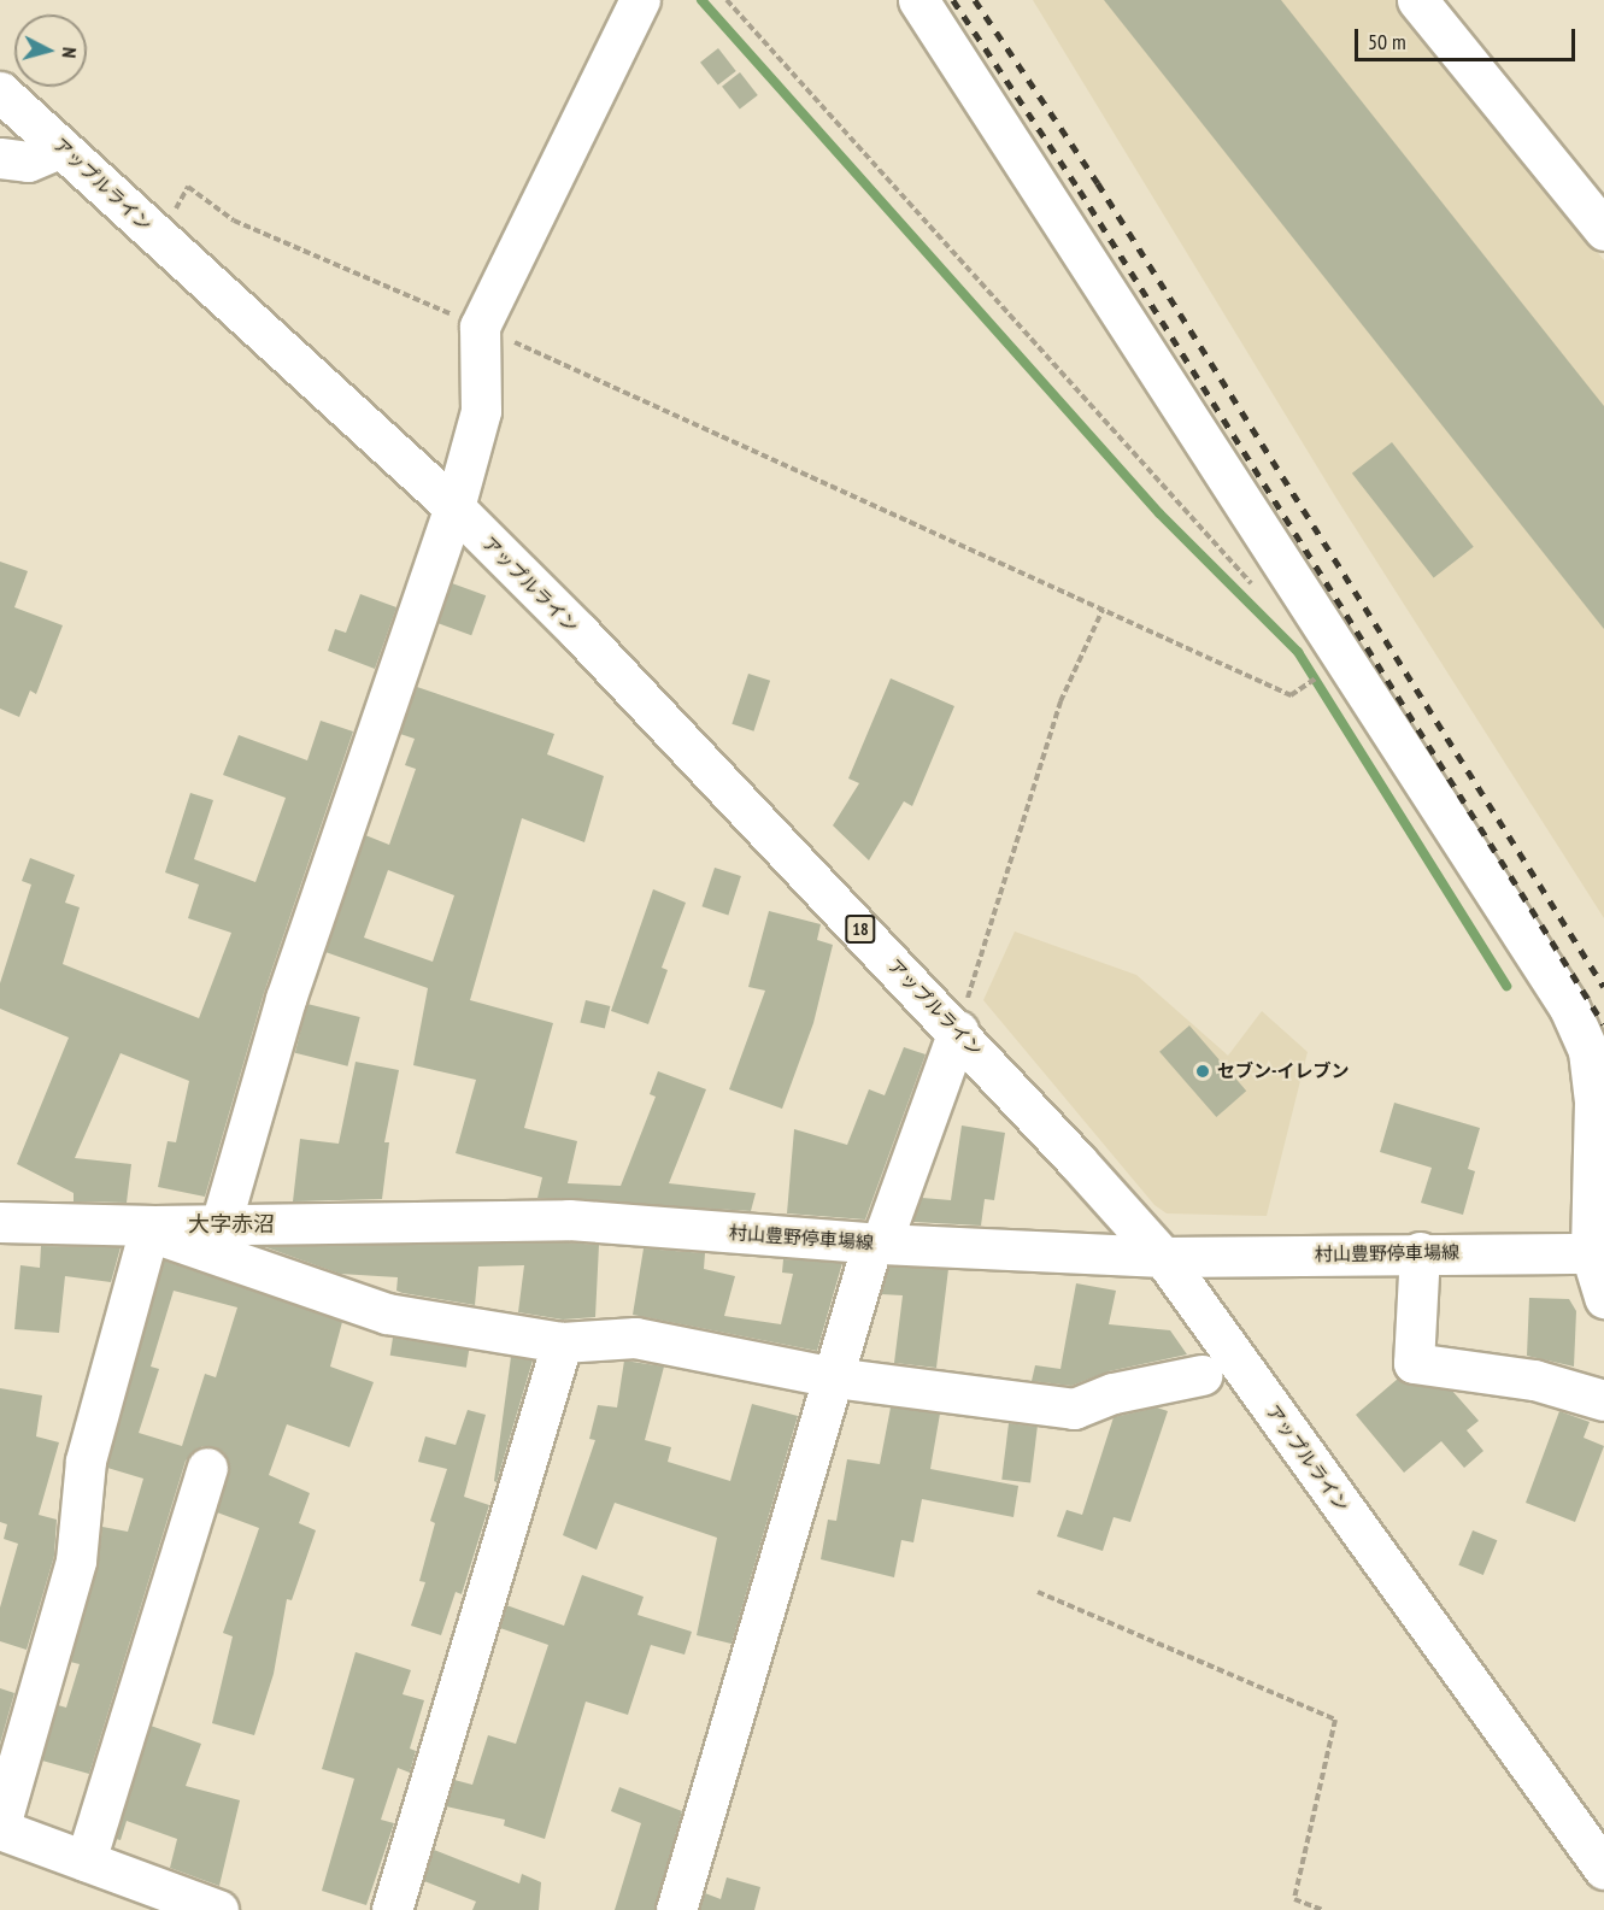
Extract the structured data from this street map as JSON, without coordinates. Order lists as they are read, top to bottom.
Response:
{
  "streets": {
    "main road": ["アップルライン", "18", "村山豊野停車場線"]
  },
  "crossings": [
    ["アップルライン", "村山豊野停車場線"]
  ],
  "districts": ["大字赤沼"],
  "places": ["セブン-イレブン"],
  "scale_bar": "50 m",
  "north": "right"
}
